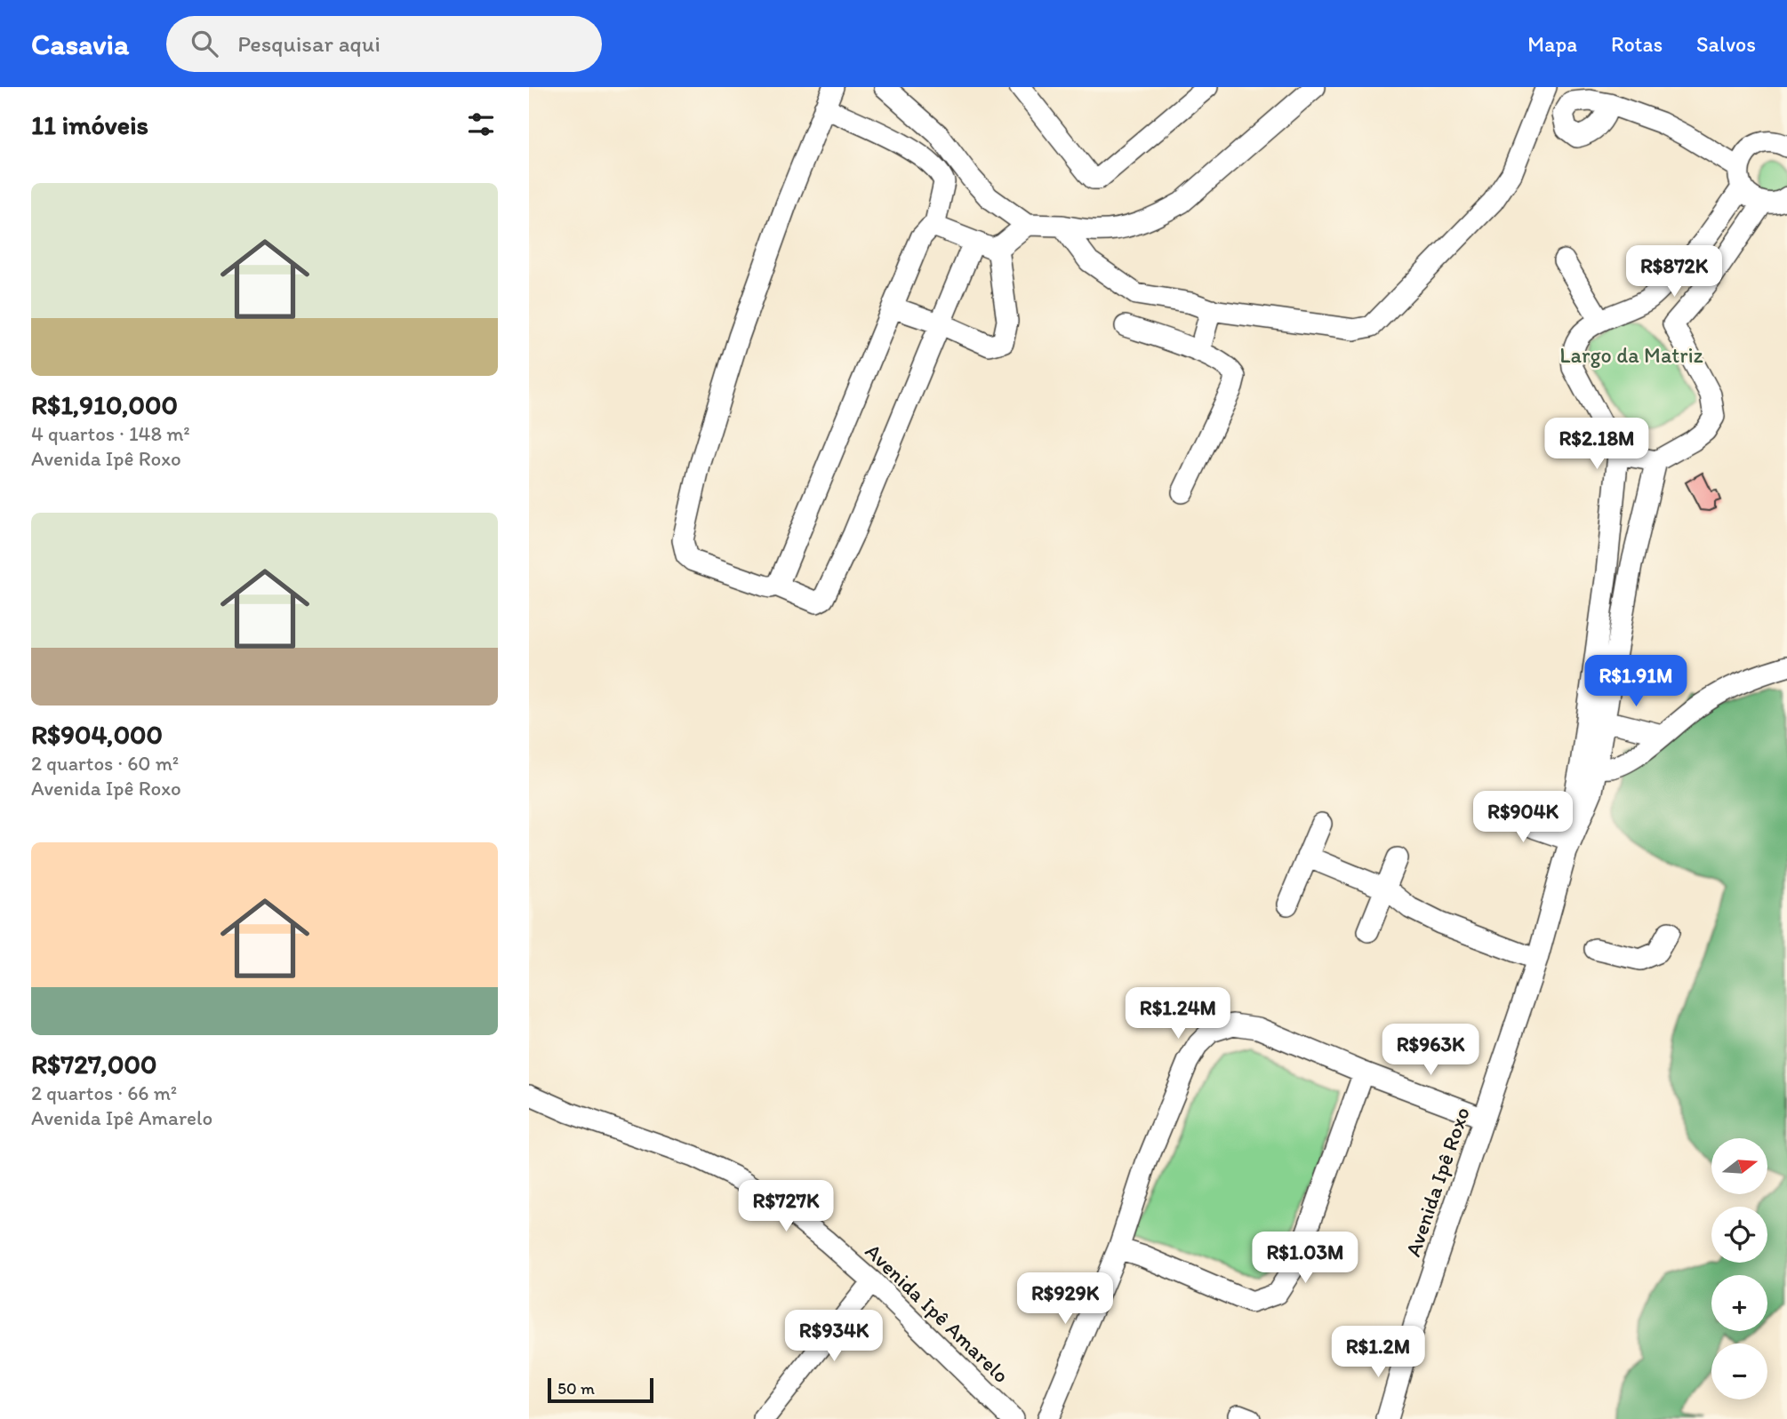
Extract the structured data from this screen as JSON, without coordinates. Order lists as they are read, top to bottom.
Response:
{
  "streets": {
    "street": ["Avenida Ipê Roxo", "Avenida Ipê Amarelo"]
  },
  "parks": ["Largo da Matriz"],
  "scale_bar": "50 m",
  "north": "right",
  "page": {
    "header": "Casavia",
    "search": "Pesquisar aqui",
    "nav": ["Mapa", "Rotas", "Salvos"],
    "heading": "11 imóveis",
    "list": [
      {
        "name": "R$1,910,000",
        "note": "4 quartos · 148 m² · Avenida Ipê Roxo"
      },
      {
        "name": "R$904,000",
        "note": "2 quartos · 60 m² · Avenida Ipê Roxo"
      },
      {
        "name": "R$727,000",
        "note": "2 quartos · 66 m² · Avenida Ipê Amarelo"
      }
    ],
    "price": [
      "R$872K",
      "R$2.18M",
      "R$1.91M",
      "R$904K",
      "R$1.24M",
      "R$963K",
      "R$727K",
      "R$1.03M",
      "R$929K",
      "R$934K",
      "R$1.2M"
    ],
    "map_buttons": ["+", "−"],
    "scale": "50 m"
  }
}
